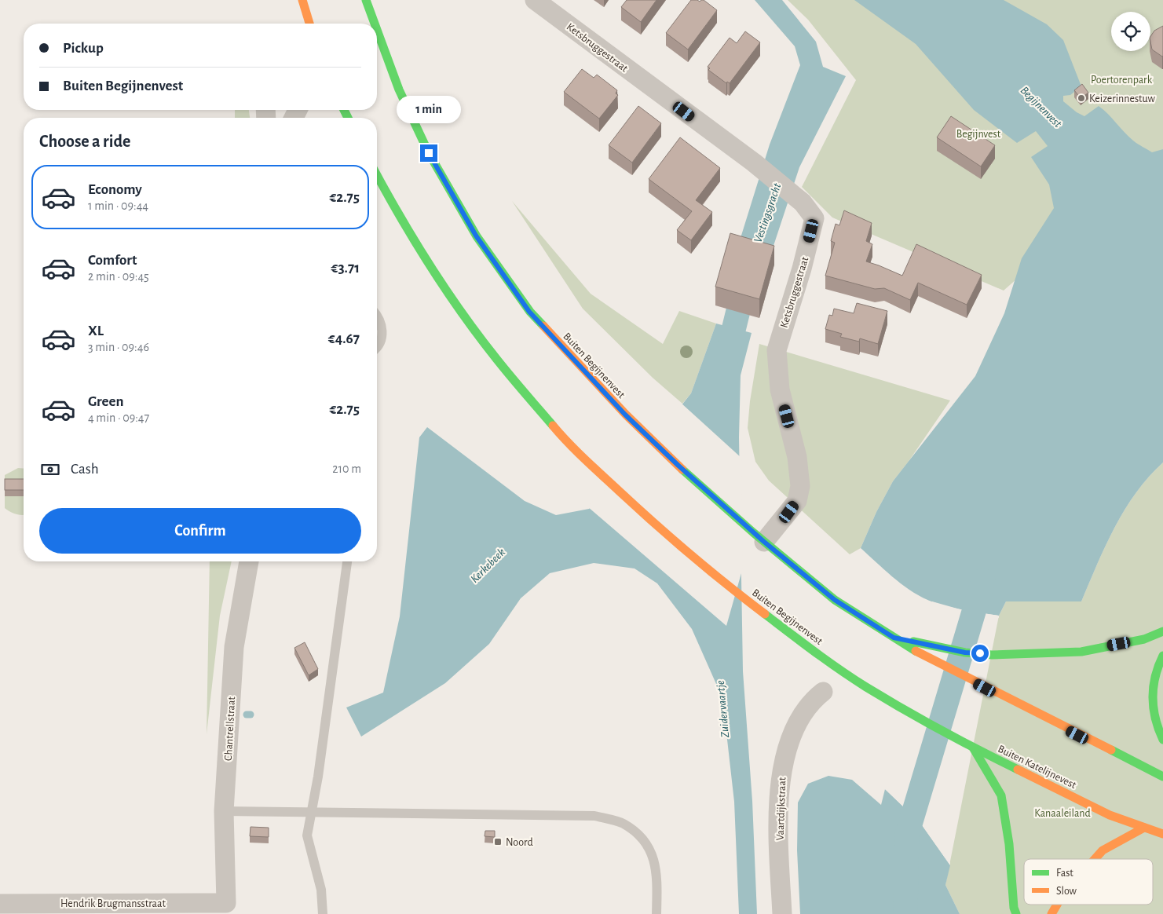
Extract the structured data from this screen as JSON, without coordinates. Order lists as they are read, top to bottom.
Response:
{
  "streets": {
    "main road": ["Buiten Begijnenvest", "Buiten Katelijnevest"],
    "street": [
      "Ketsbruggestraat",
      "Chantrellstraat",
      "Vaartdijkstraat",
      "Hendrik Brugmansstraat"
    ]
  },
  "crossings": [
    ["Ketsbruggestraat", "Buiten Begijnenvest"],
    ["Buiten Begijnenvest", "Buiten Katelijnevest"],
    ["Chantrellstraat", "Hendrik Brugmansstraat"]
  ],
  "water": [
    "Begijnenvest",
    "Vestingsgracht",
    "Kerkebeek",
    "Zuidervaartje"
  ],
  "parks": ["Poertorenpark", "Begijnvest", "Kanaaleiland"],
  "places": {
    "other": ["Keizerinnestuw"],
    "transit": ["Noord"]
  },
  "legend": ["Fast", "Slow"],
  "page": {
    "banner": ["Pickup", "Buiten Begijnenvest"],
    "bubble": "1 min",
    "heading": "Choose a ride",
    "list": [
      {
        "name": "Economy",
        "note": "1 min · 09:44",
        "value": "€2.75"
      },
      {
        "name": "Comfort",
        "note": "2 min · 09:45",
        "value": "€3.71"
      },
      {
        "name": "XL",
        "note": "3 min · 09:46",
        "value": "€4.67"
      },
      {
        "name": "Green",
        "note": "4 min · 09:47",
        "value": "€2.75"
      }
    ],
    "pay": ["Cash", "210 m"],
    "buttons": "Confirm"
  }
}
